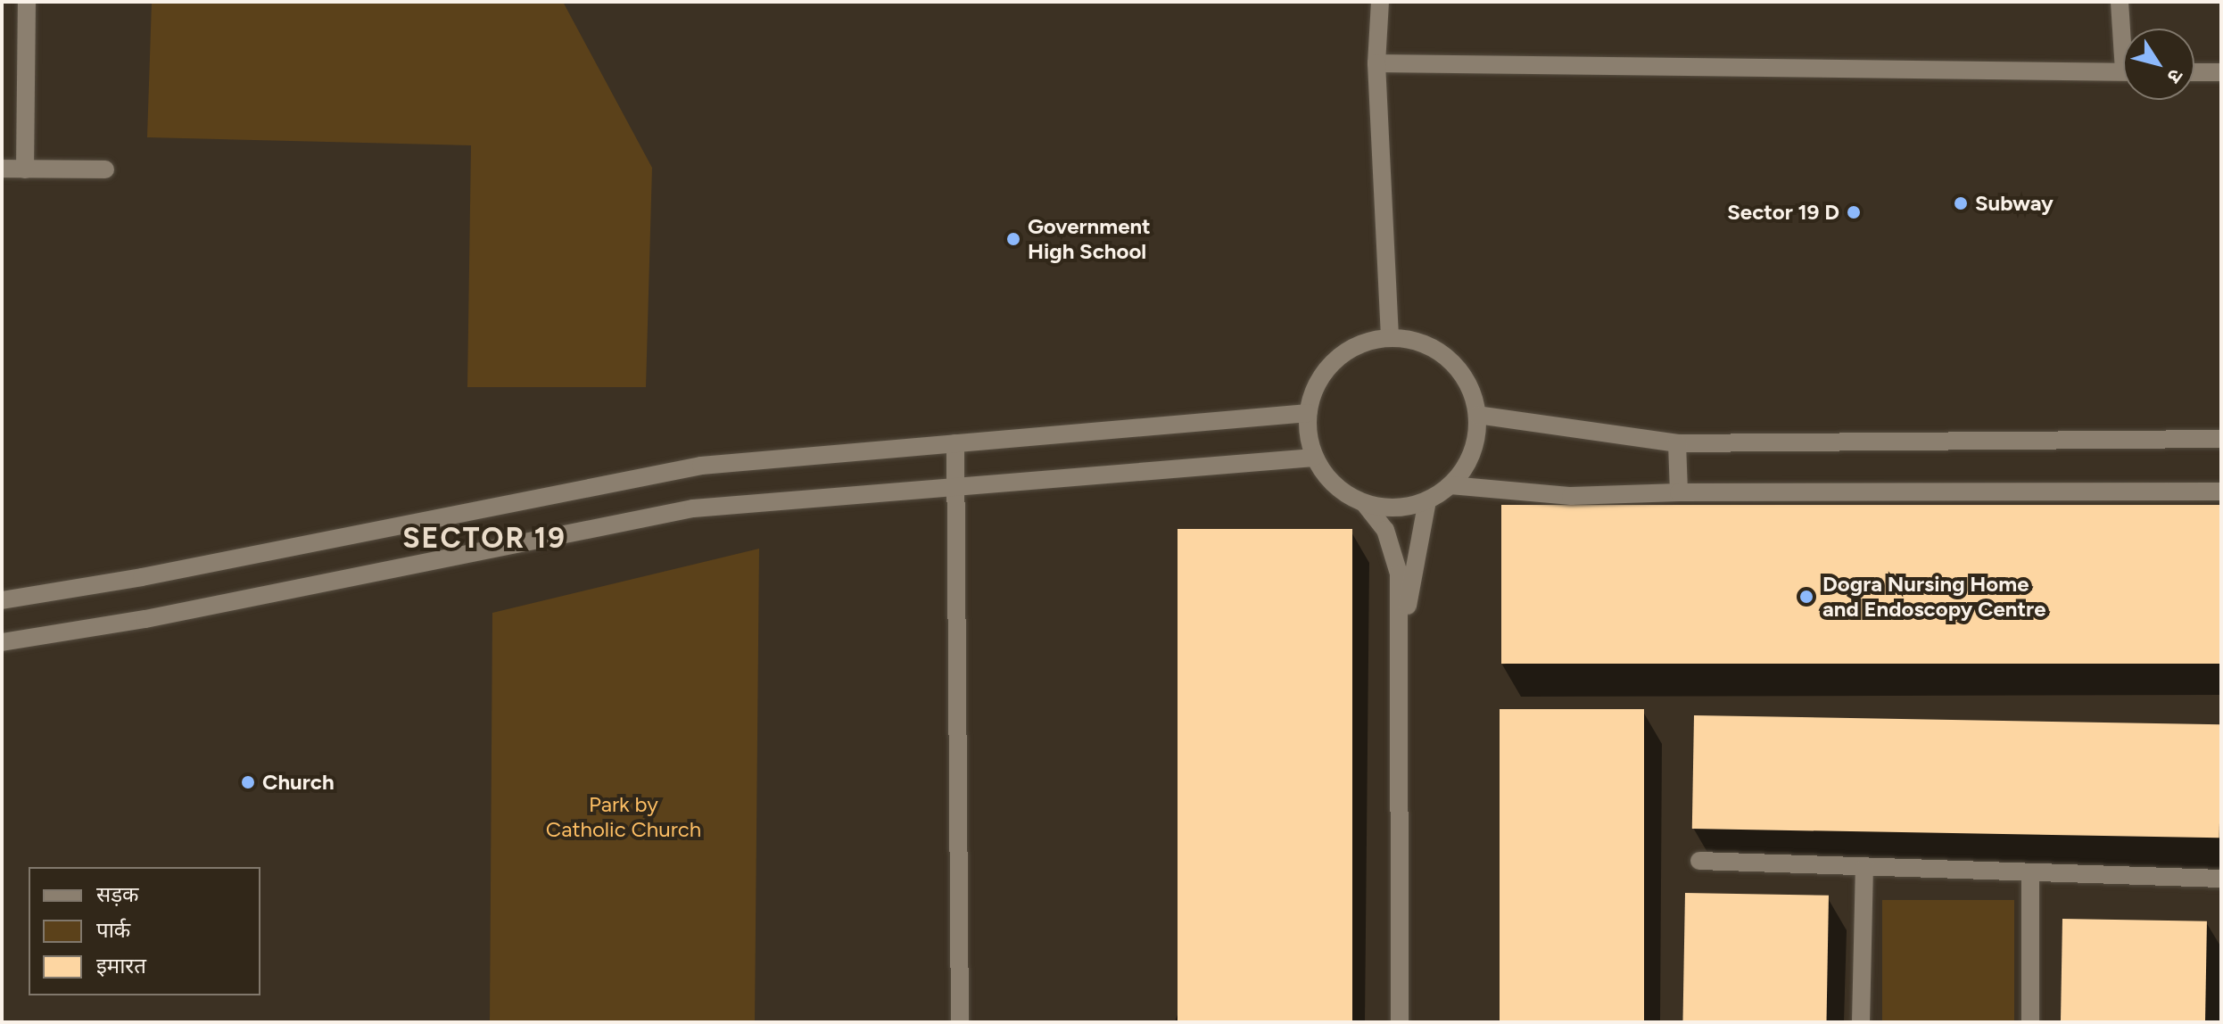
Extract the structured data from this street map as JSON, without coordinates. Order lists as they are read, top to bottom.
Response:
{
  "districts": ["SECTOR 19"],
  "parks": ["Park by Catholic Church"],
  "places": [
    "Subway",
    "Sector 19 D",
    "Government High School",
    "Dogra Nursing Home and Endoscopy Centre",
    "Church"
  ],
  "legend": ["सड़क", "पार्क", "इमारत"],
  "north": "bottom right"
}
